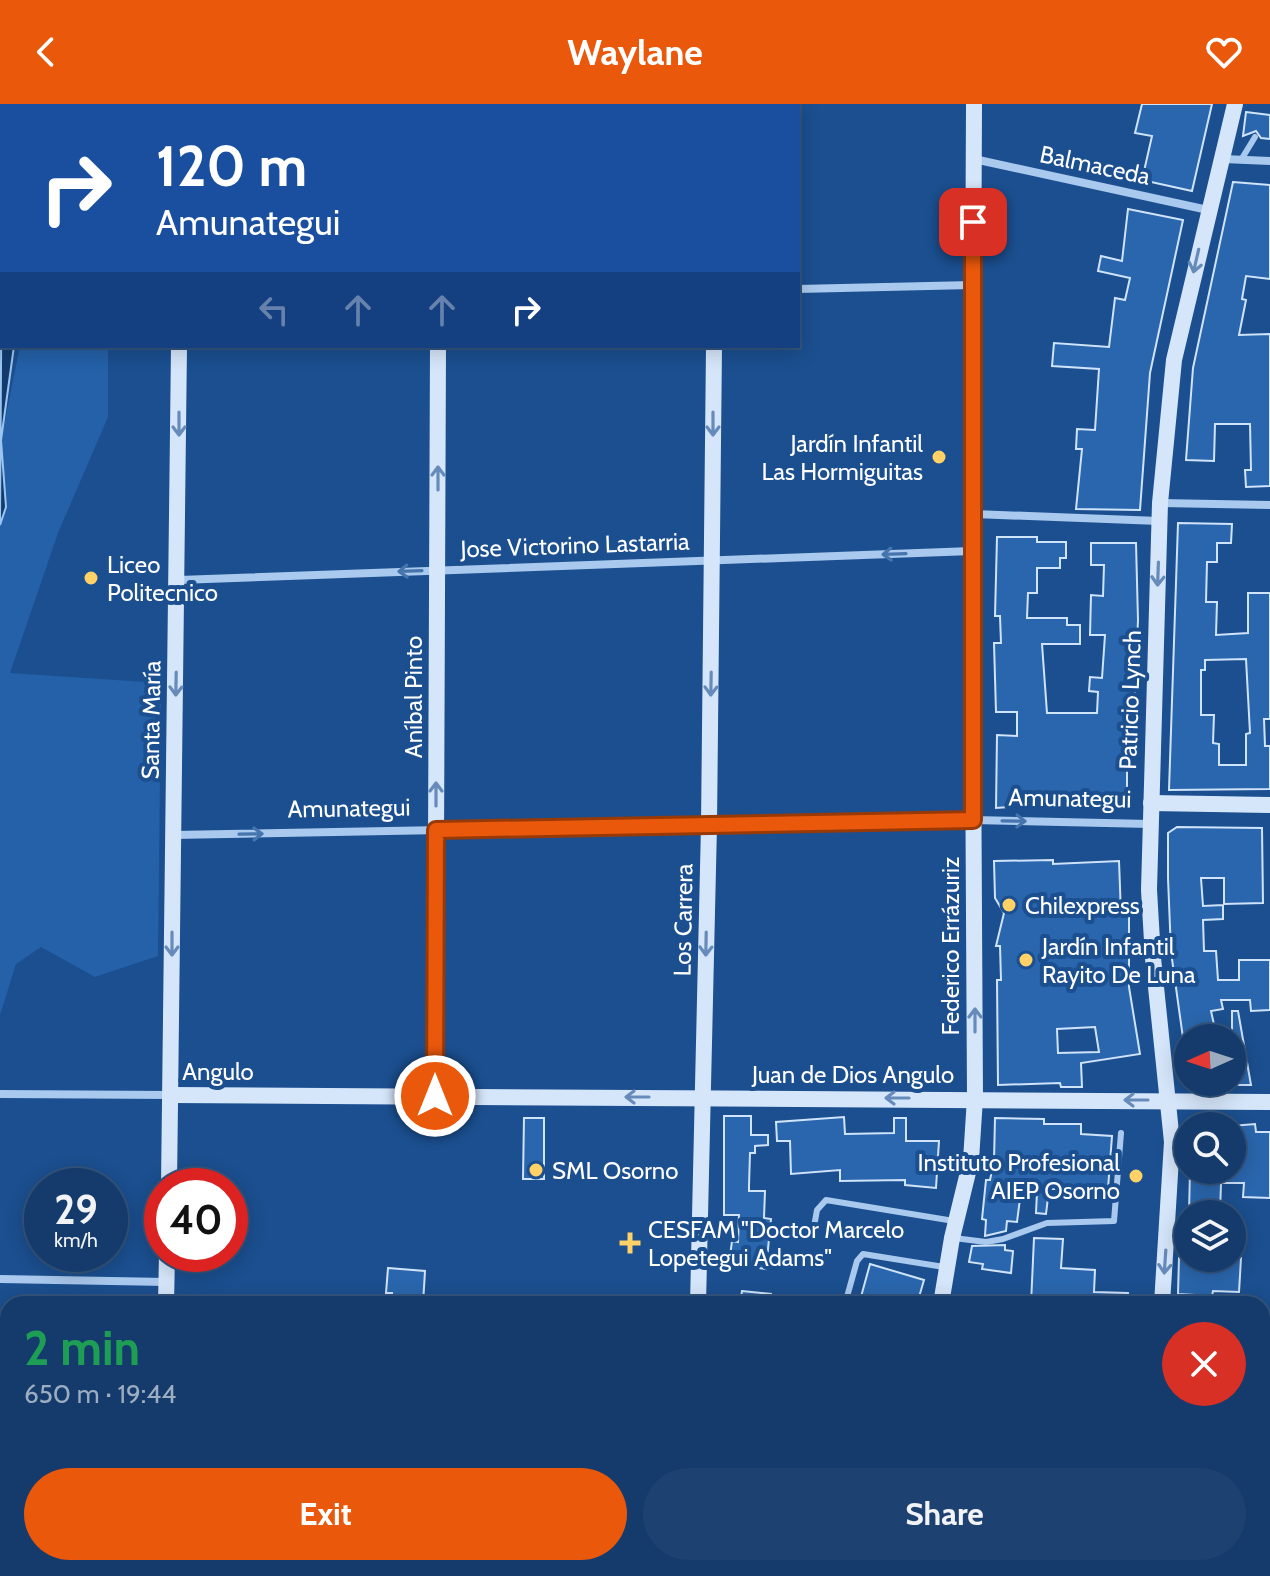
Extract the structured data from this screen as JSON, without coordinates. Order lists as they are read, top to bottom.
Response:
{
  "streets": {
    "street": [
      "Balmaceda",
      "Jose Victorino Lastarria",
      "Aníbal Pinto",
      "Patricio Lynch",
      "Santa María",
      "Amunategui",
      "Los Carrera",
      "Federico Errázuriz",
      "Angulo",
      "Juan de Dios Angulo"
    ]
  },
  "crossings": [
    ["Balmaceda", "Patricio Lynch"],
    ["Balmaceda", "Federico Errázuriz"],
    ["Jose Victorino Lastarria", "Aníbal Pinto"],
    ["Jose Victorino Lastarria", "Santa María"],
    ["Jose Victorino Lastarria", "Los Carrera"],
    ["Jose Victorino Lastarria", "Federico Errázuriz"],
    ["Aníbal Pinto", "Amunategui"],
    ["Aníbal Pinto", "Angulo"],
    ["Aníbal Pinto", "Juan de Dios Angulo"],
    ["Patricio Lynch", "Amunategui"],
    ["Patricio Lynch", "Juan de Dios Angulo"],
    ["Santa María", "Amunategui"],
    ["Santa María", "Angulo"],
    ["Amunategui", "Los Carrera"],
    ["Amunategui", "Federico Errázuriz"],
    ["Los Carrera", "Juan de Dios Angulo"],
    ["Federico Errázuriz", "Juan de Dios Angulo"],
    ["Angulo", "Juan de Dios Angulo"]
  ],
  "one_way": [
    "Jose Victorino Lastarria",
    "Aníbal Pinto",
    "Patricio Lynch",
    "Santa María",
    "Amunategui",
    "Los Carrera",
    "Juan de Dios Angulo"
  ],
  "places": {
    "other": [
      "Jardín Infantil Las Hormiguitas",
      "Liceo Politecnico",
      "Chilexpress",
      "Jardín Infantil Rayito De Luna",
      "SML Osorno",
      "Instituto Profesional AIEP Osorno"
    ],
    "health": ["CESFAM \"Doctor Marcelo Lopetegui Adams\""]
  },
  "north": "left",
  "page": {
    "header": "Waylane",
    "turn": ["120 m", "Amunategui"],
    "speed": "29 km/h",
    "limit": "40",
    "heading": ["2 min", "650 m · 19:44"],
    "buttons": ["Exit", "Share"]
  }
}
